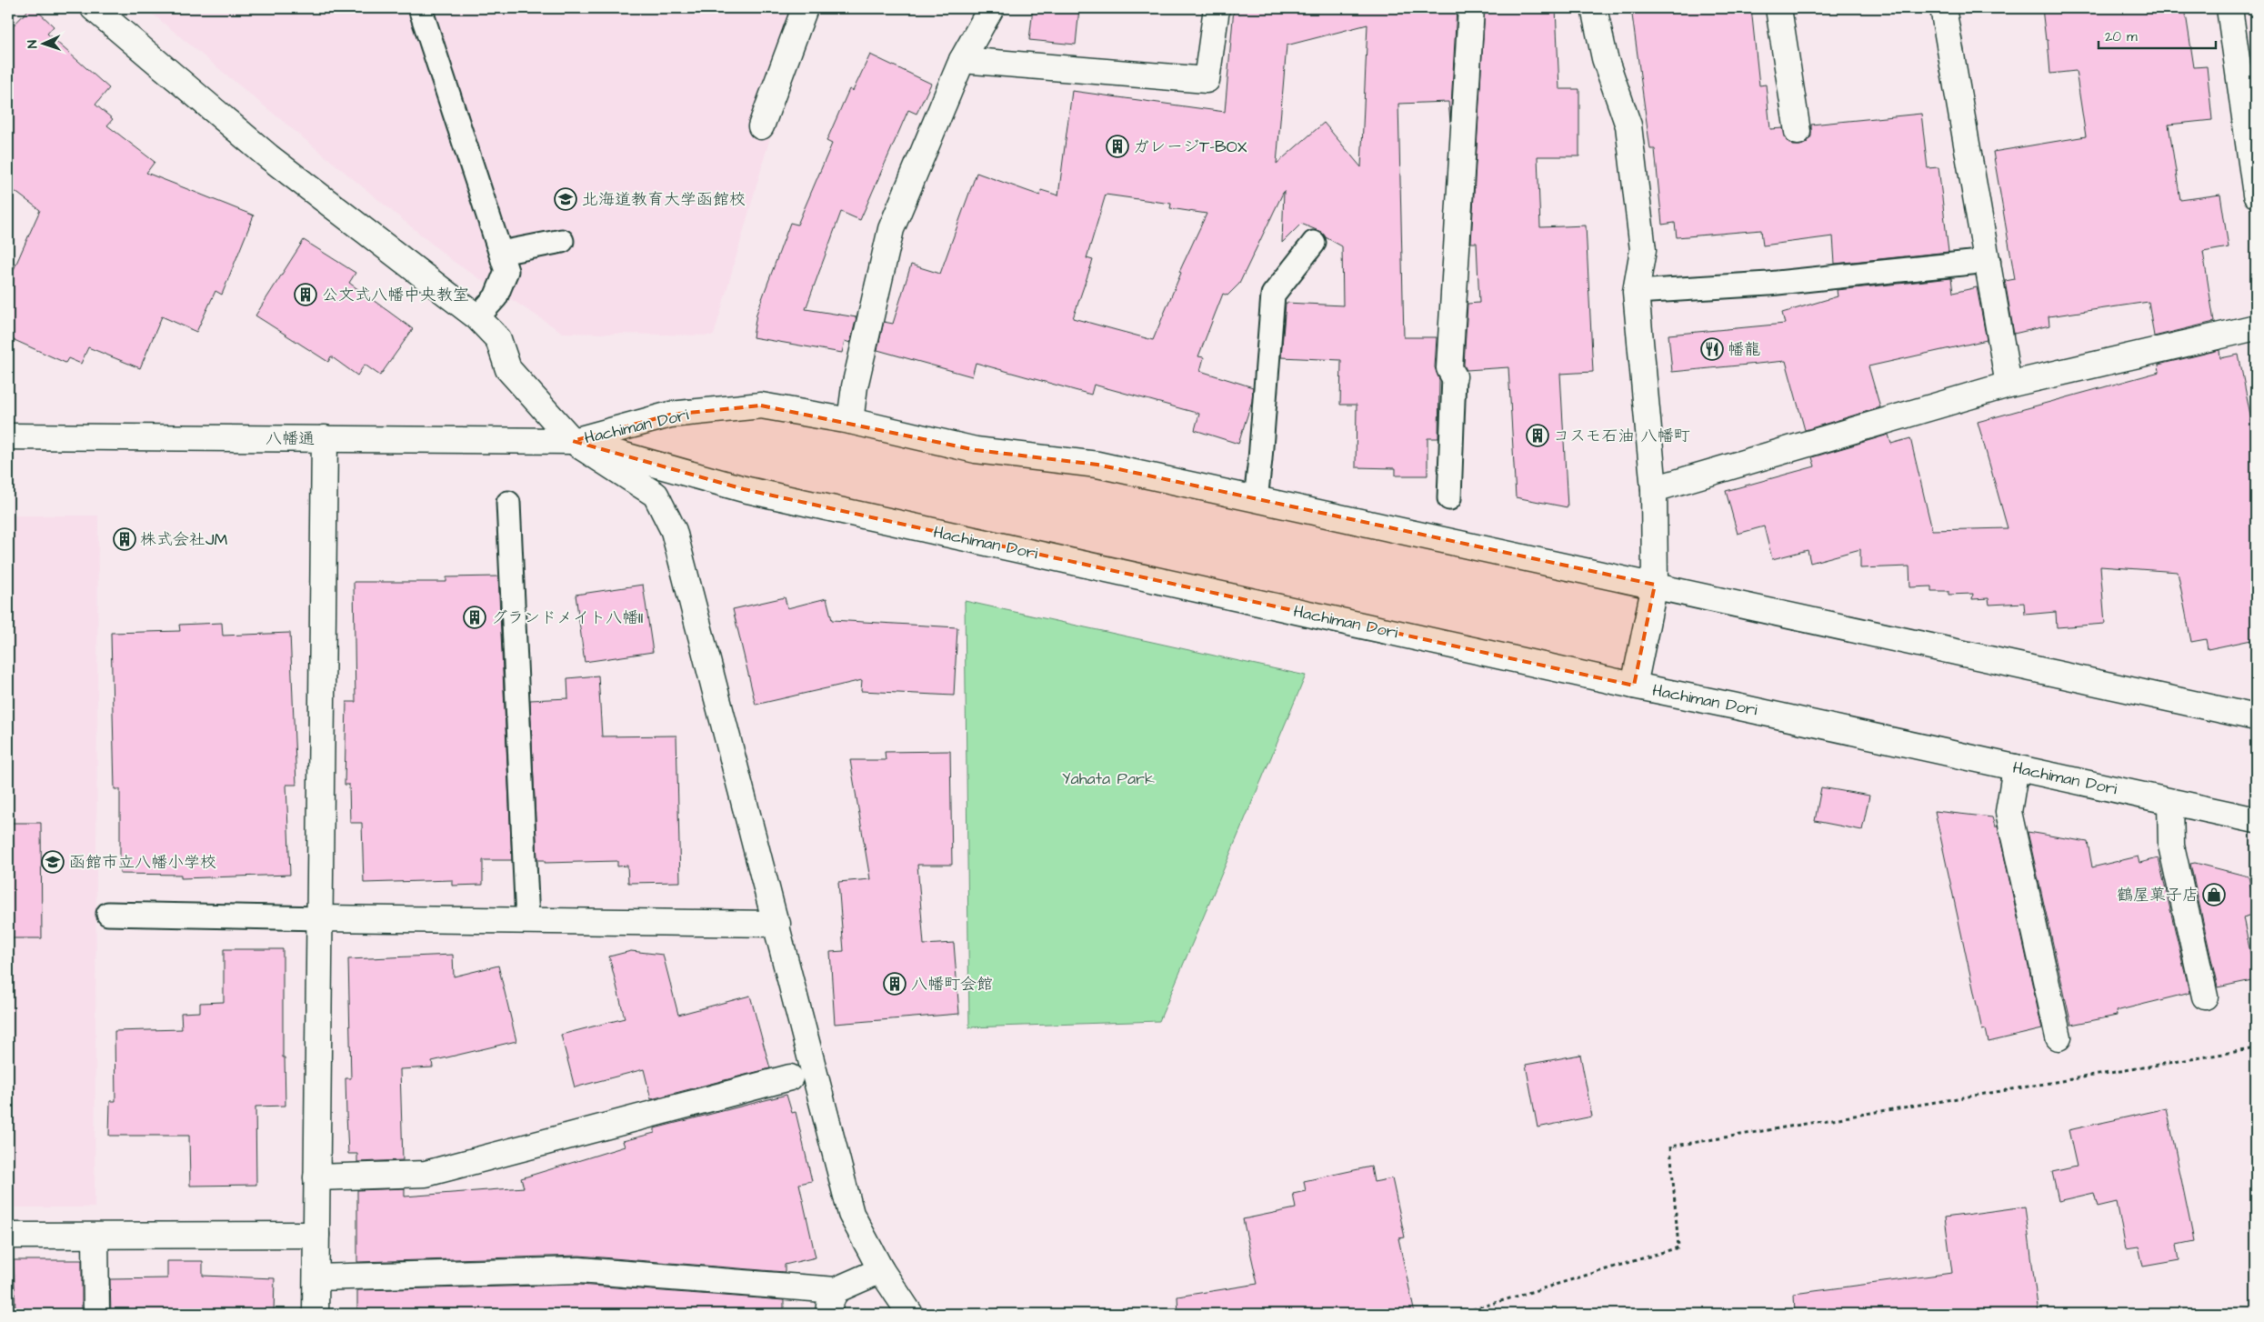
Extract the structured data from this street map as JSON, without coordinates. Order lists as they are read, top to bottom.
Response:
{
  "streets": {
    "street": ["Hachiman Dori", "八幡通"]
  },
  "crossings": [
    ["Hachiman Dori", "八幡通"]
  ],
  "parks": ["Yahata Park"],
  "places": {
    "building": [
      "ガレージT-BOX",
      "公文式八幡中央教室",
      "コスモ石油 八幡町",
      "株式会社JM",
      "グランドメイト八幡II",
      "八幡町会館"
    ],
    "school or university": ["北海道教育大学函館校", "函館市立八幡小学校"],
    "restaurant": ["幡龍"],
    "shop": ["鶴屋菓子店"]
  },
  "scale_bar": "20 m",
  "north": "left"
}
